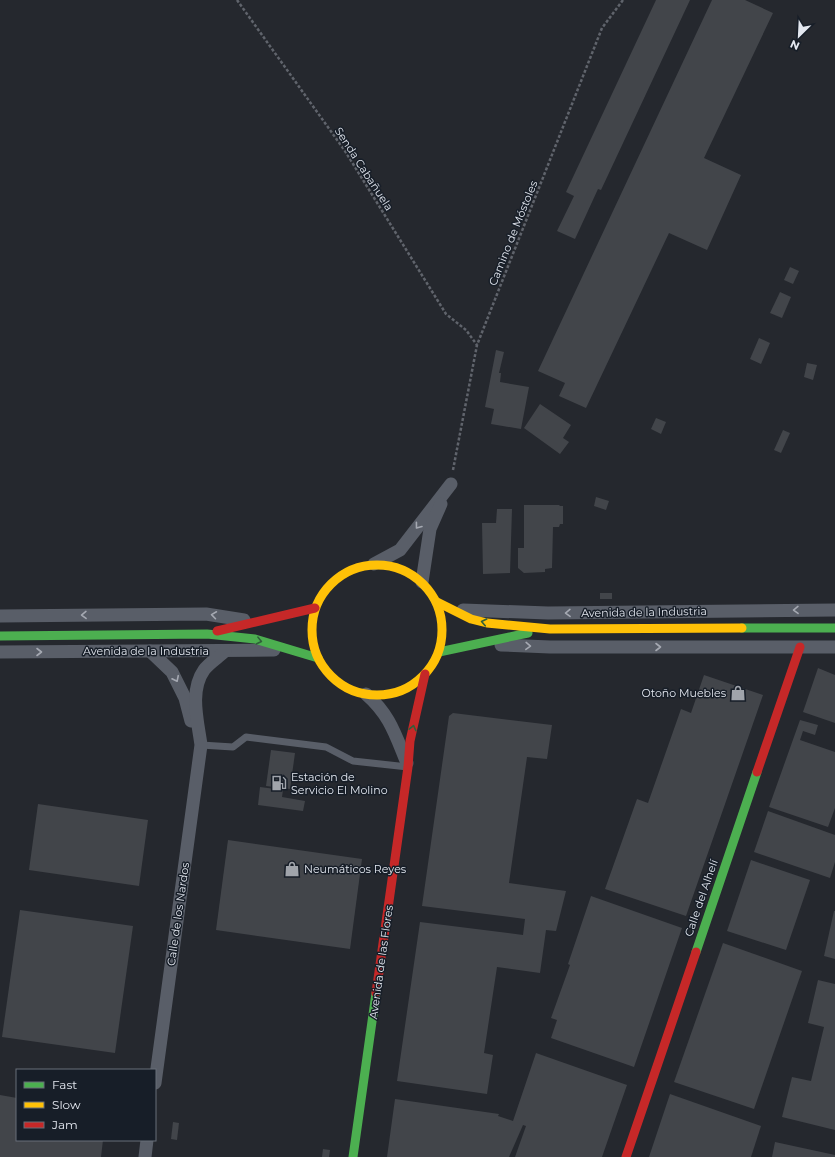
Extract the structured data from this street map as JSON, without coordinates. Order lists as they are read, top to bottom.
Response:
{
  "streets": {
    "main road": ["Avenida de la Industria", "Calle del Alhelí", "Avenida de las Flores"],
    "street": ["Calle de los Nardos"],
    "path": ["Senda Cabañuela", "Camino de Móstoles"]
  },
  "crossings": [
    ["Senda Cabañuela", "Camino de Móstoles"],
    ["Avenida de la Industria", "Calle del Alhelí"],
    ["Avenida de la Industria", "Calle de los Nardos"],
    ["Avenida de la Industria", "Avenida de las Flores"]
  ],
  "places": {
    "shop": ["Otoño Muebles", "Neumáticos Reyes"],
    "fuel station": ["Estación de Servicio El Molino"]
  },
  "legend": ["Fast", "Slow", "Jam"],
  "north": "bottom left"
}
